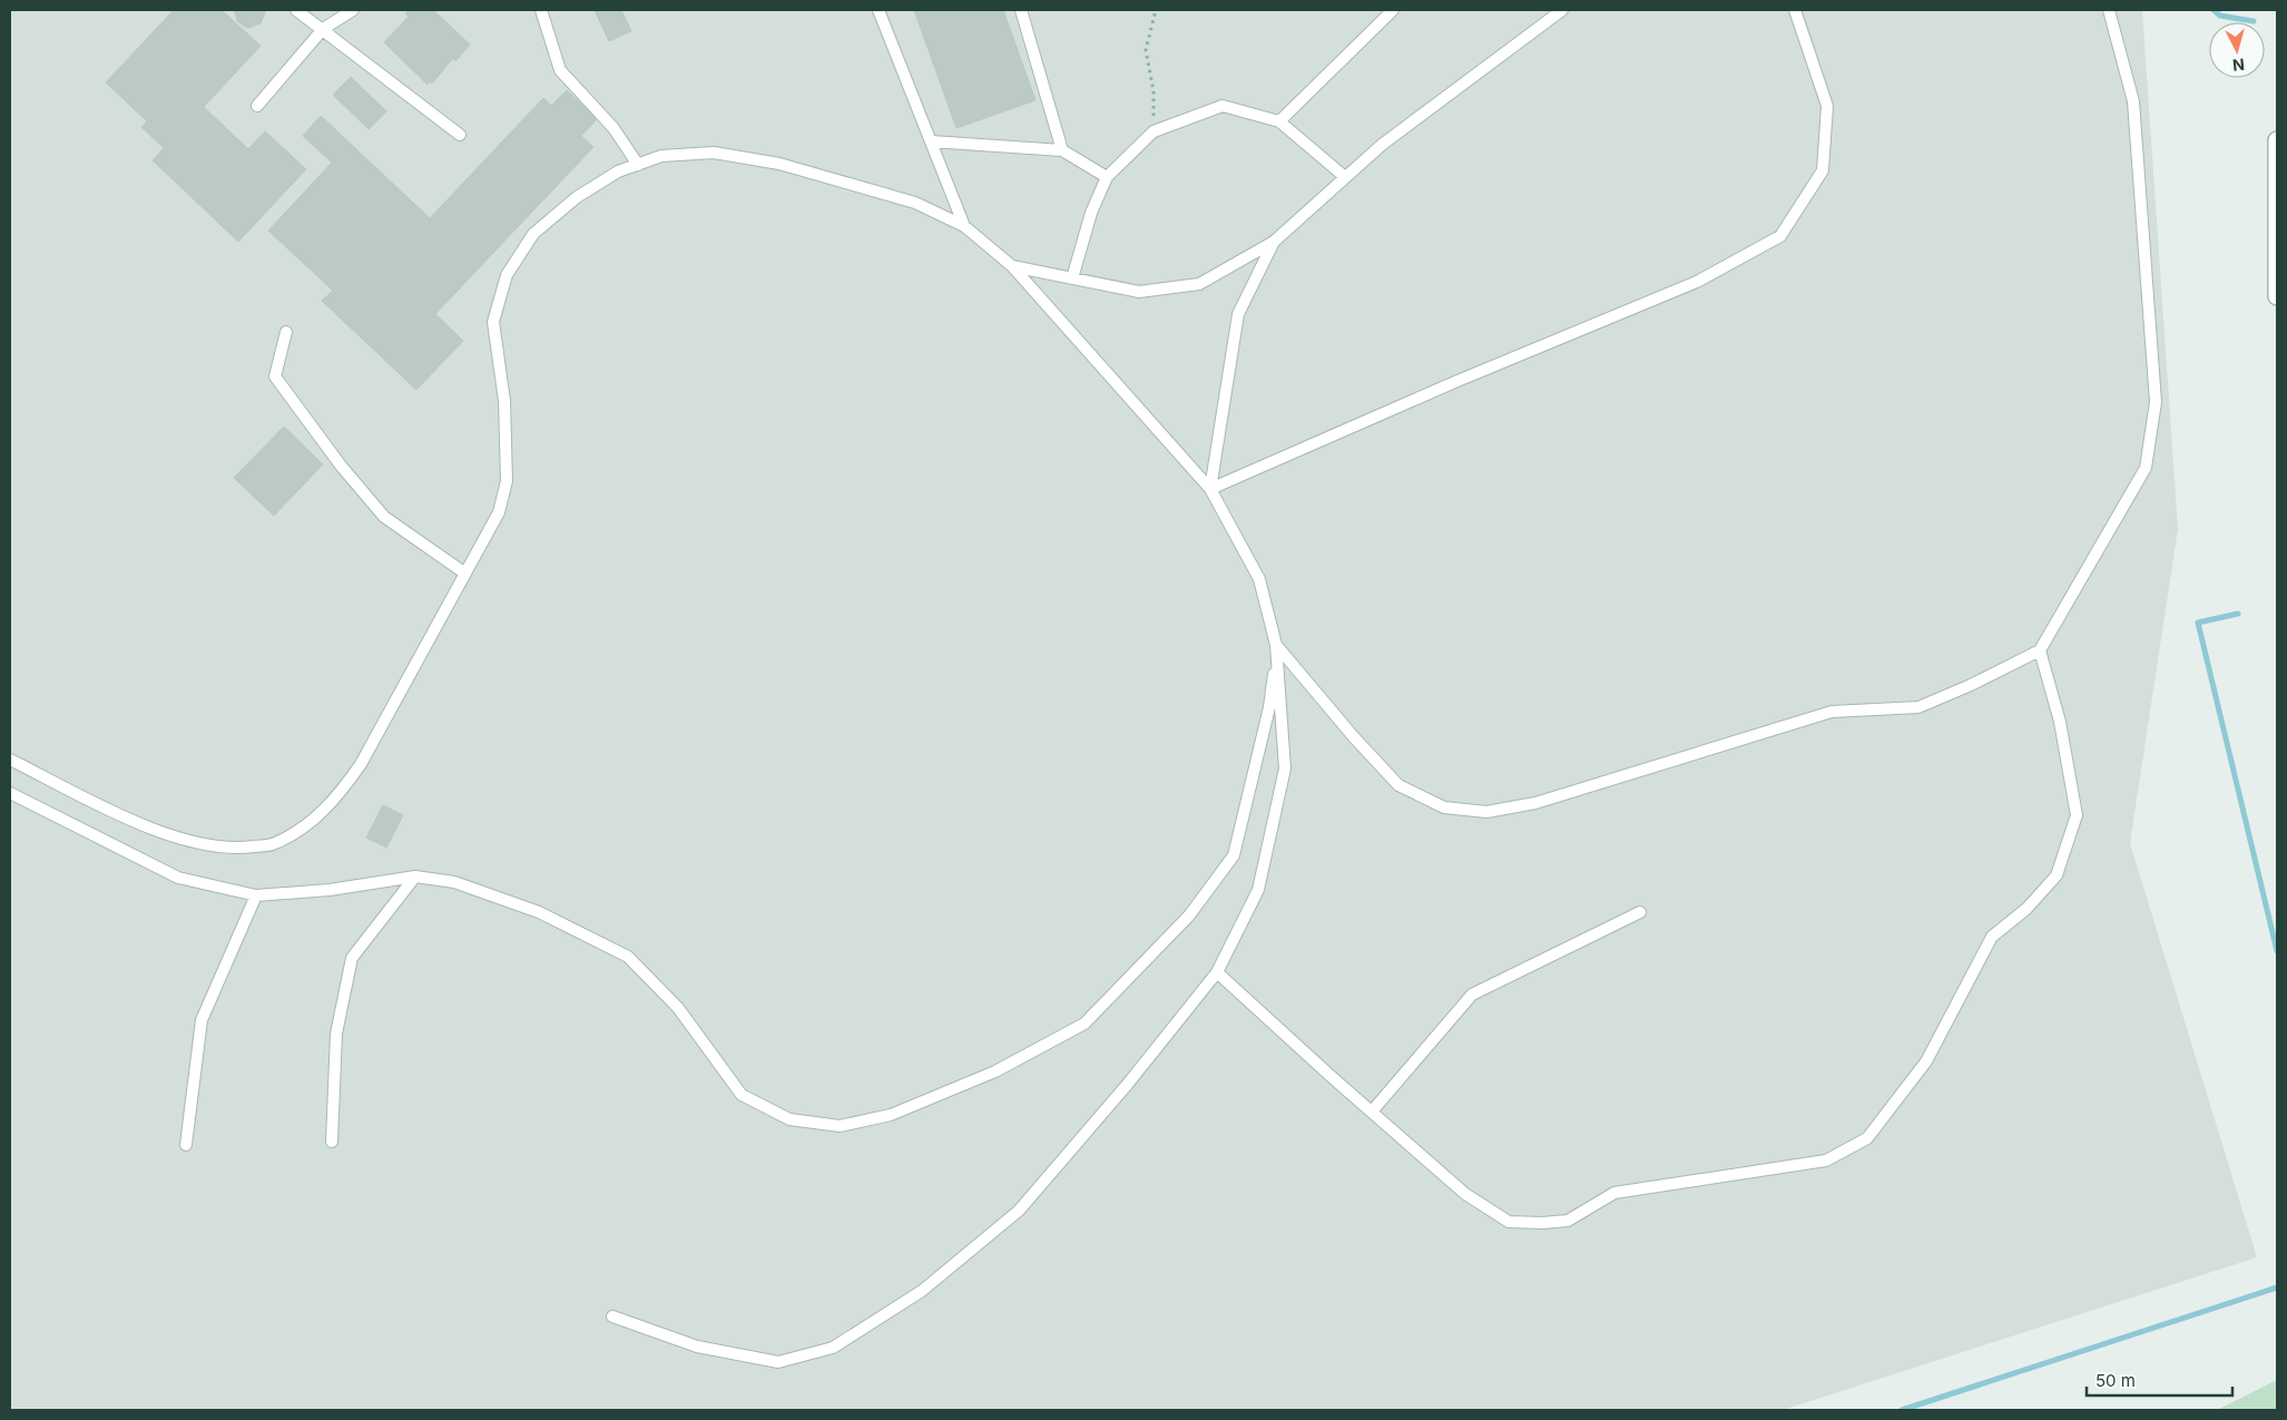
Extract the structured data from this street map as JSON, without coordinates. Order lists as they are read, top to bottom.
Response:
{
  "scale_bar": "50 m",
  "north": "bottom"
}
